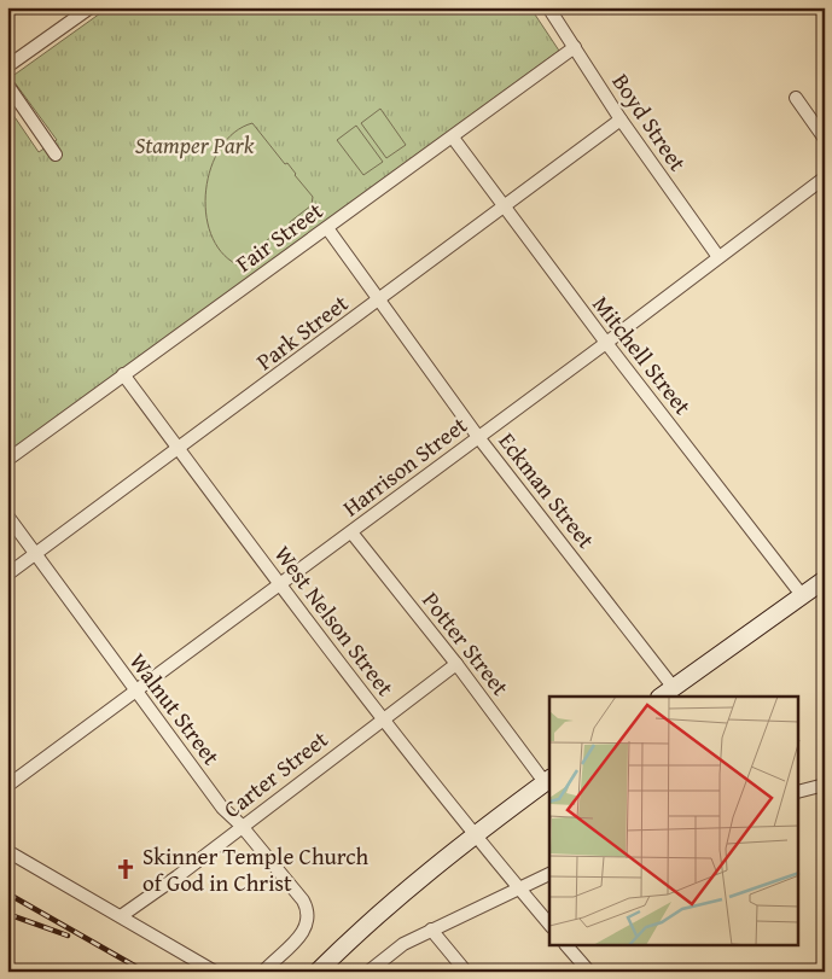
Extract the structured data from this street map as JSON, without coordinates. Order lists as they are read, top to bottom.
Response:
{
  "streets": {
    "street": [
      "Boyd Street",
      "Fair Street",
      "Park Street",
      "Mitchell Street",
      "Harrison Street",
      "Eckman Street",
      "West Nelson Street",
      "Potter Street",
      "Walnut Street",
      "Carter Street"
    ]
  },
  "crossings": [
    ["Boyd Street", "Fair Street"],
    ["Boyd Street", "Park Street"],
    ["Boyd Street", "Harrison Street"],
    ["Fair Street", "Mitchell Street"],
    ["Fair Street", "Eckman Street"],
    ["Fair Street", "West Nelson Street"],
    ["Park Street", "Mitchell Street"],
    ["Park Street", "Eckman Street"],
    ["Park Street", "West Nelson Street"],
    ["Park Street", "Walnut Street"],
    ["Mitchell Street", "Harrison Street"],
    ["Harrison Street", "Eckman Street"],
    ["Harrison Street", "West Nelson Street"],
    ["Harrison Street", "Potter Street"],
    ["Harrison Street", "Walnut Street"],
    ["West Nelson Street", "Carter Street"],
    ["Potter Street", "Carter Street"],
    ["Walnut Street", "Carter Street"]
  ],
  "parks": ["Stamper Park"],
  "places": {
    "church": ["Skinner Temple Church of God in Christ"]
  }
}
